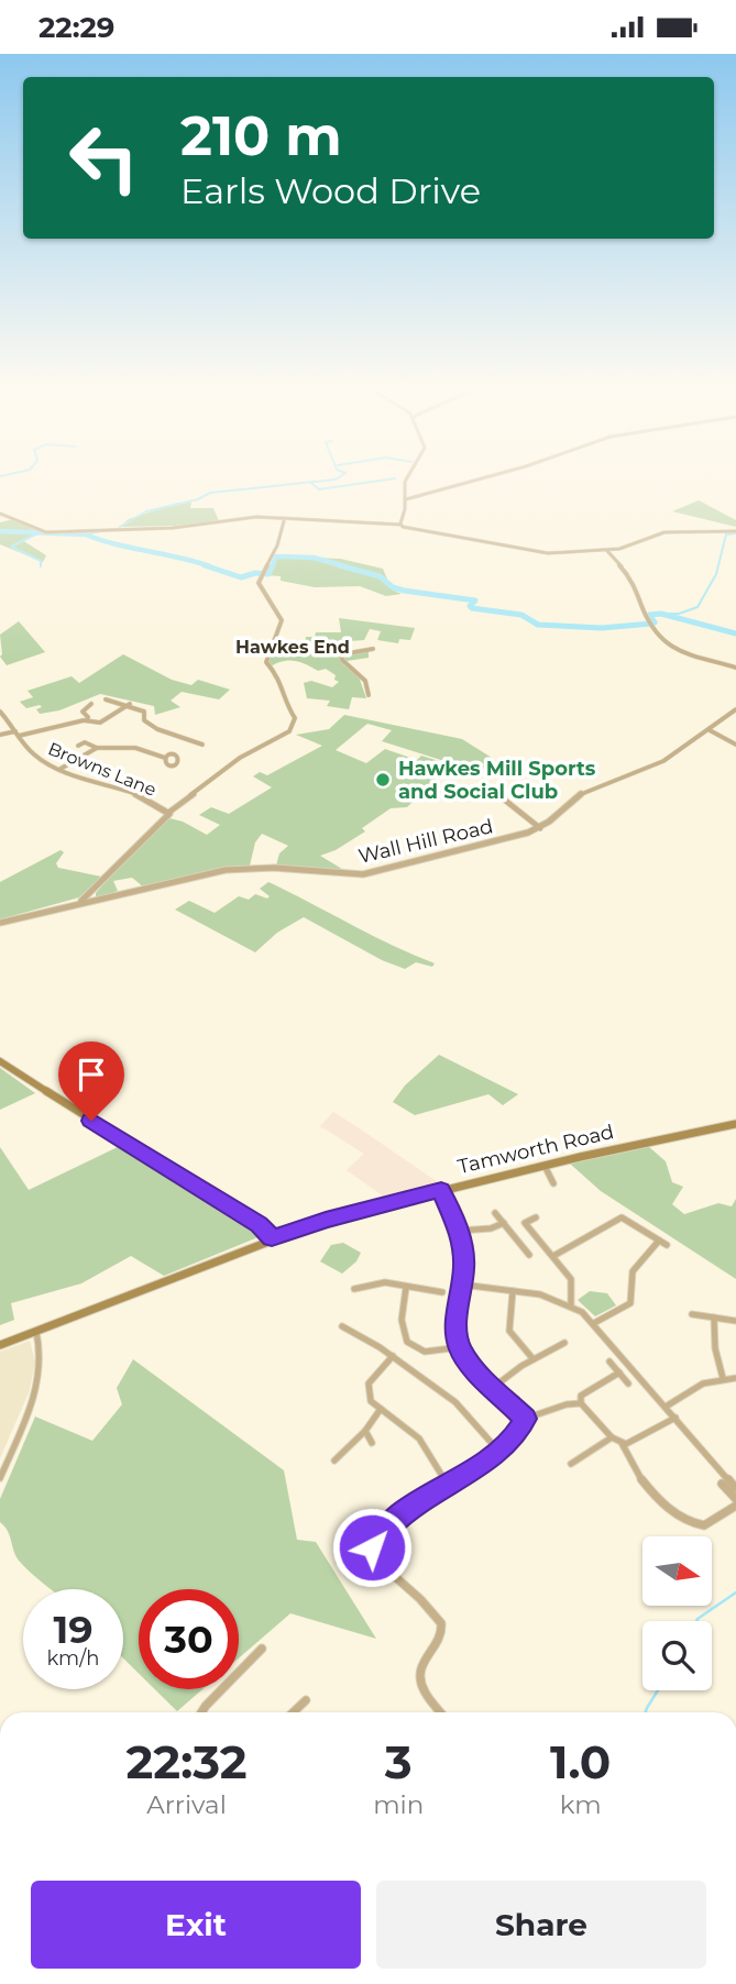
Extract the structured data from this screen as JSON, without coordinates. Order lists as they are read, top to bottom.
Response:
{
  "streets": {
    "main road": ["Tamworth Road"],
    "street": ["Browns Lane", "Wall Hill Road"]
  },
  "districts": ["Hawkes End"],
  "places": ["Hawkes Mill Sports and Social Club"],
  "north": "right",
  "page": {
    "status": "22:29",
    "turn": ["210 m", "Earls Wood Drive"],
    "speed": "19 km/h",
    "limit": "30",
    "eta": [
      "22:32",
      "Arrival",
      "3",
      "min",
      "1.0",
      "km"
    ],
    "buttons": ["Exit", "Share"]
  }
}
